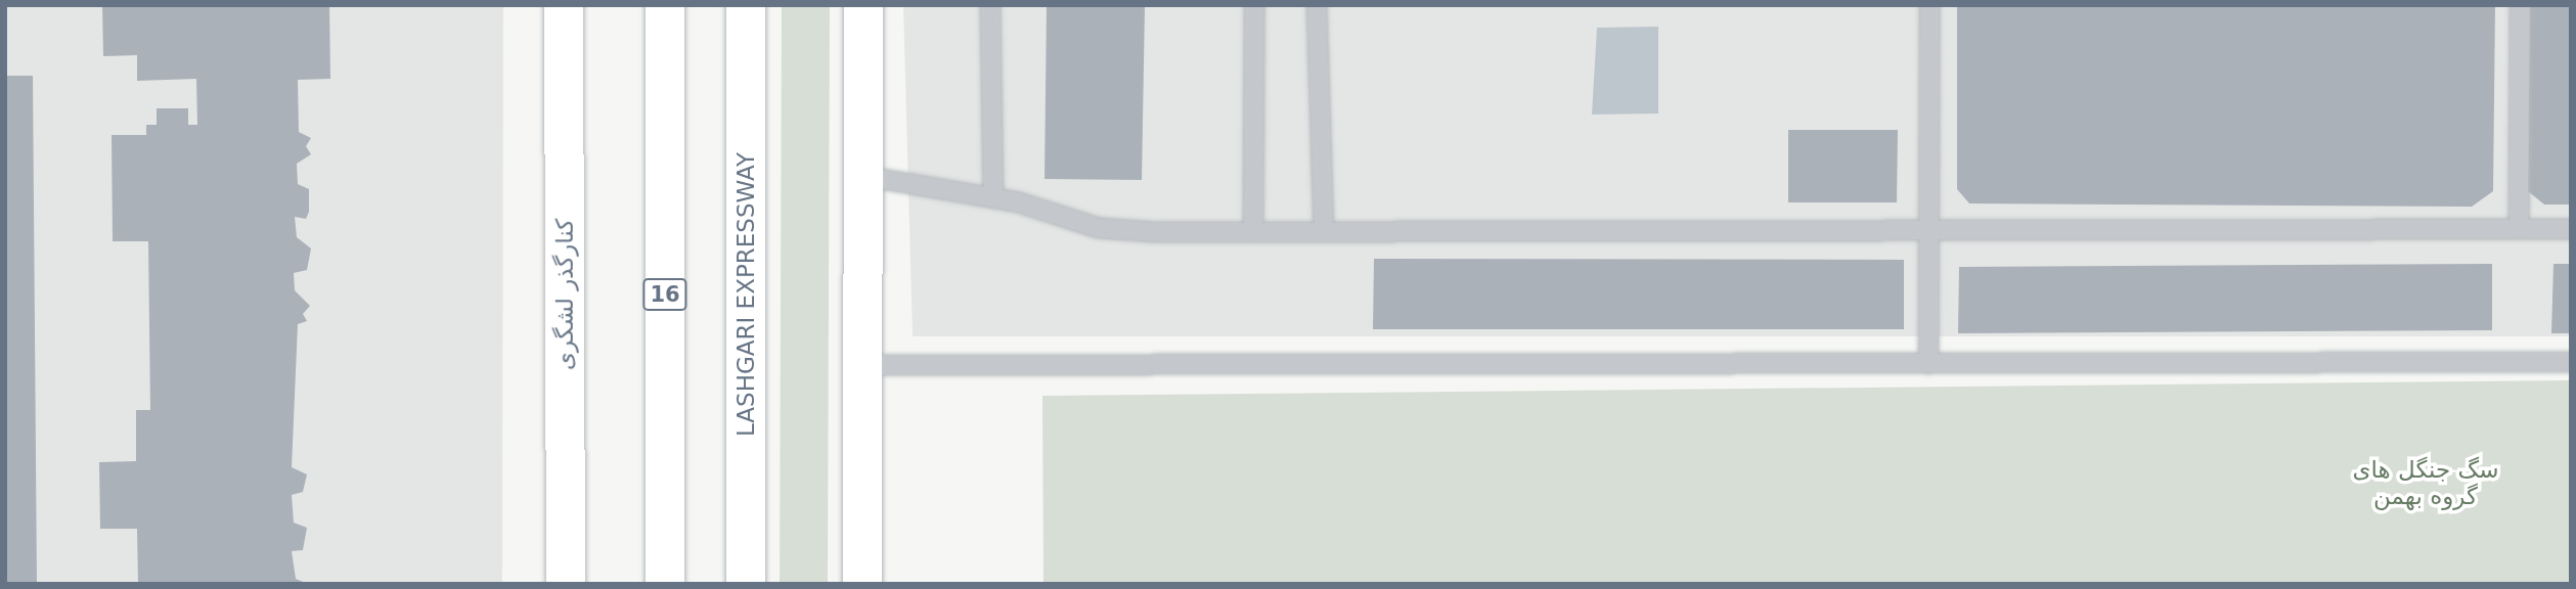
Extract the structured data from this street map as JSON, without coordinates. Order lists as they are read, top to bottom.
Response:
{
  "streets": {
    "main road": ["کنارگذر لشگری", "16", "LASHGARI EXPRESSWAY"]
  },
  "parks": ["سگ جنگل های گروه بهمن"]
}
